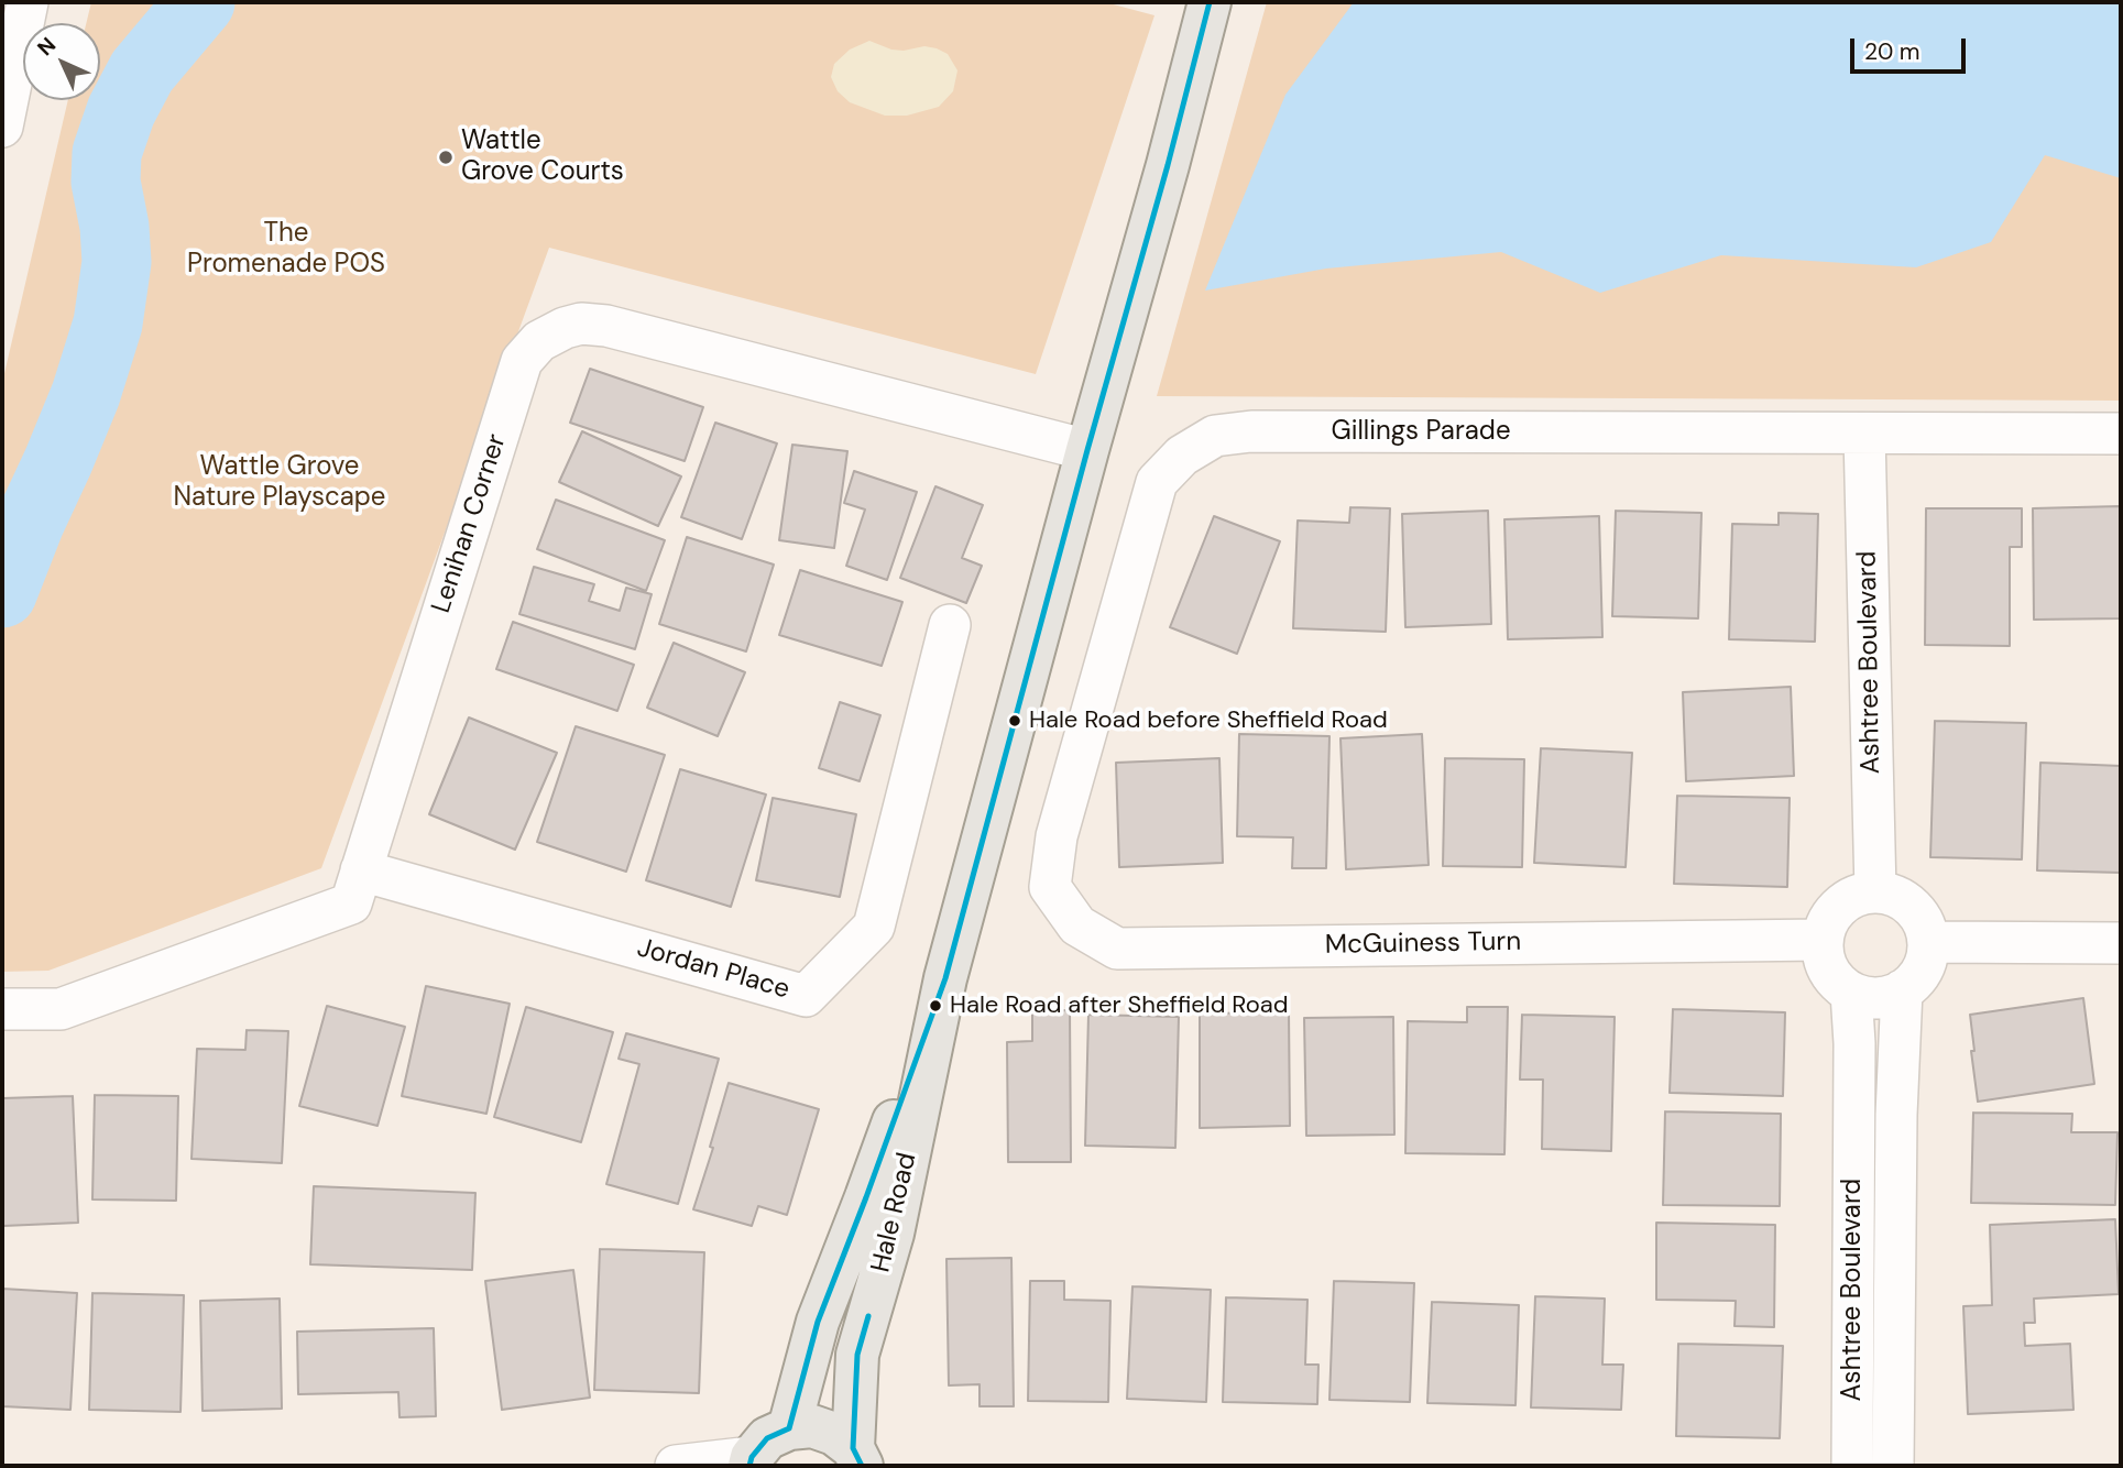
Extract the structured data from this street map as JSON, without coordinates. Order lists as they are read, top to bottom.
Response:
{
  "streets": {
    "main road": ["Hale Road"],
    "street": [
      "Gillings Parade",
      "Lenihan Corner",
      "Ashtree Boulevard",
      "McGuiness Turn",
      "Jordan Place"
    ]
  },
  "crossings": [
    ["Gillings Parade", "Ashtree Boulevard"],
    ["Gillings Parade", "McGuiness Turn"],
    ["Lenihan Corner", "Jordan Place"],
    ["Lenihan Corner", "Hale Road"],
    ["Ashtree Boulevard", "McGuiness Turn"]
  ],
  "parks": ["The Promenade POS", "Wattle Grove Nature Playscape"],
  "places": ["Wattle Grove Courts", "Hale Road before Sheffield Road", "Hale Road after Sheffield Road"],
  "scale_bar": "20 m",
  "north": "top left"
}
